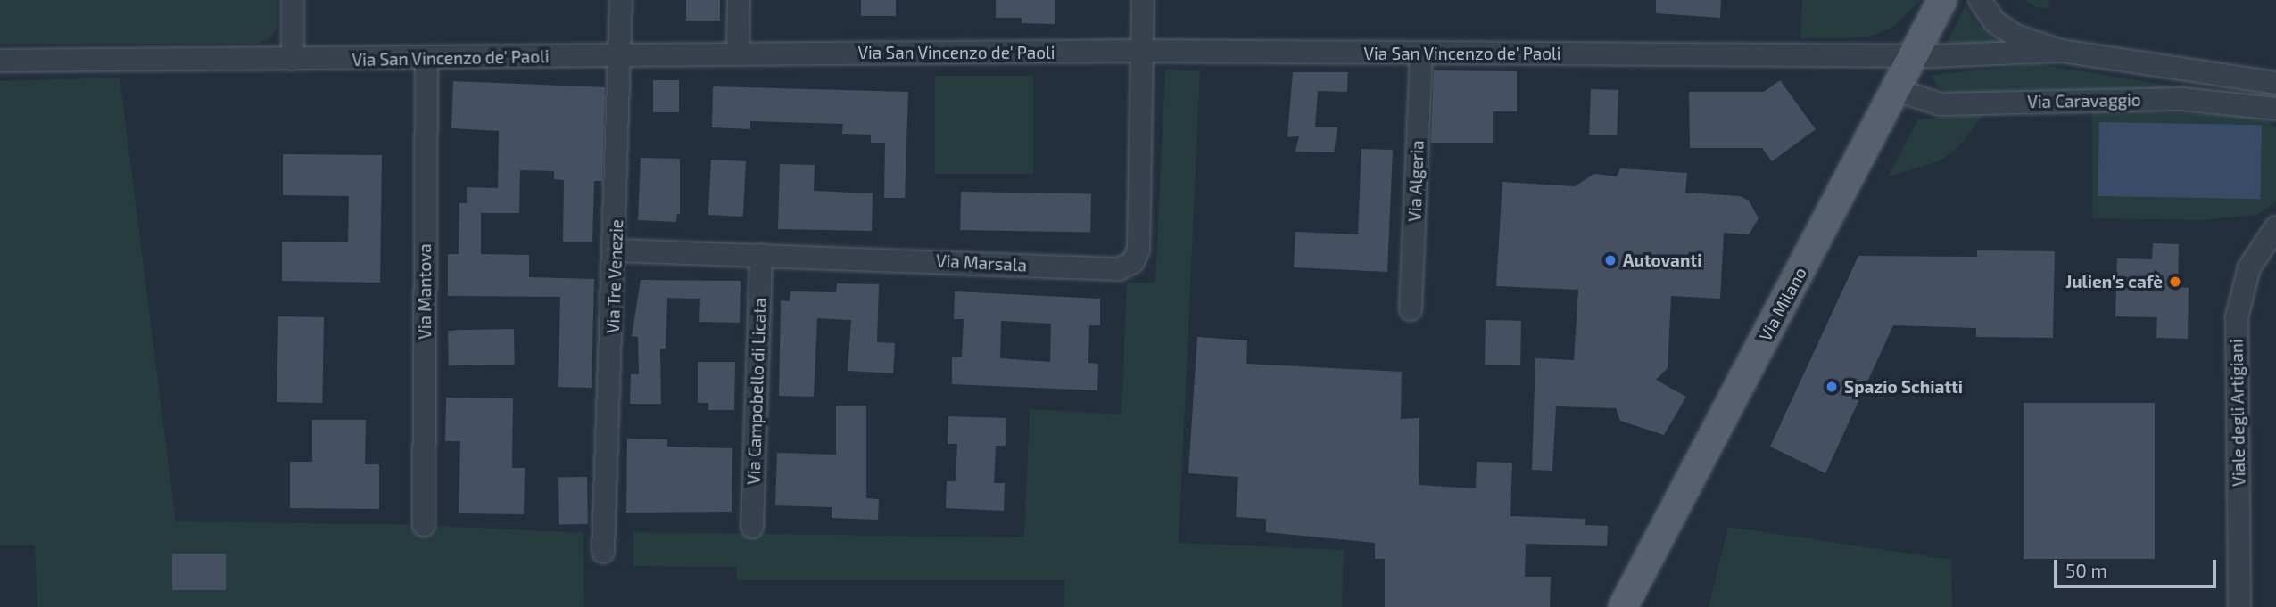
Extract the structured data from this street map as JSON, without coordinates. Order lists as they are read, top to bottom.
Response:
{
  "streets": {
    "main road": ["Via Milano"],
    "street": [
      "Via San Vincenzo de' Paoli",
      "Via Caravaggio",
      "Via Algeria",
      "Via Marsala",
      "Via Tre Venezie",
      "Via Mantova",
      "Via Campobello di Licata",
      "Viale degli Artigiani"
    ]
  },
  "crossings": [
    ["Via San Vincenzo de' Paoli", "Via Algeria"],
    ["Via San Vincenzo de' Paoli", "Via Marsala"],
    ["Via San Vincenzo de' Paoli", "Via Tre Venezie"],
    ["Via San Vincenzo de' Paoli", "Via Mantova"],
    ["Via San Vincenzo de' Paoli", "Via Milano"],
    ["Via Caravaggio", "Via Milano"],
    ["Via Marsala", "Via Tre Venezie"],
    ["Via Marsala", "Via Campobello di Licata"]
  ],
  "places": ["Autovanti", "Julien's cafè", "Spazio Schiatti"],
  "scale_bar": "50 m"
}
